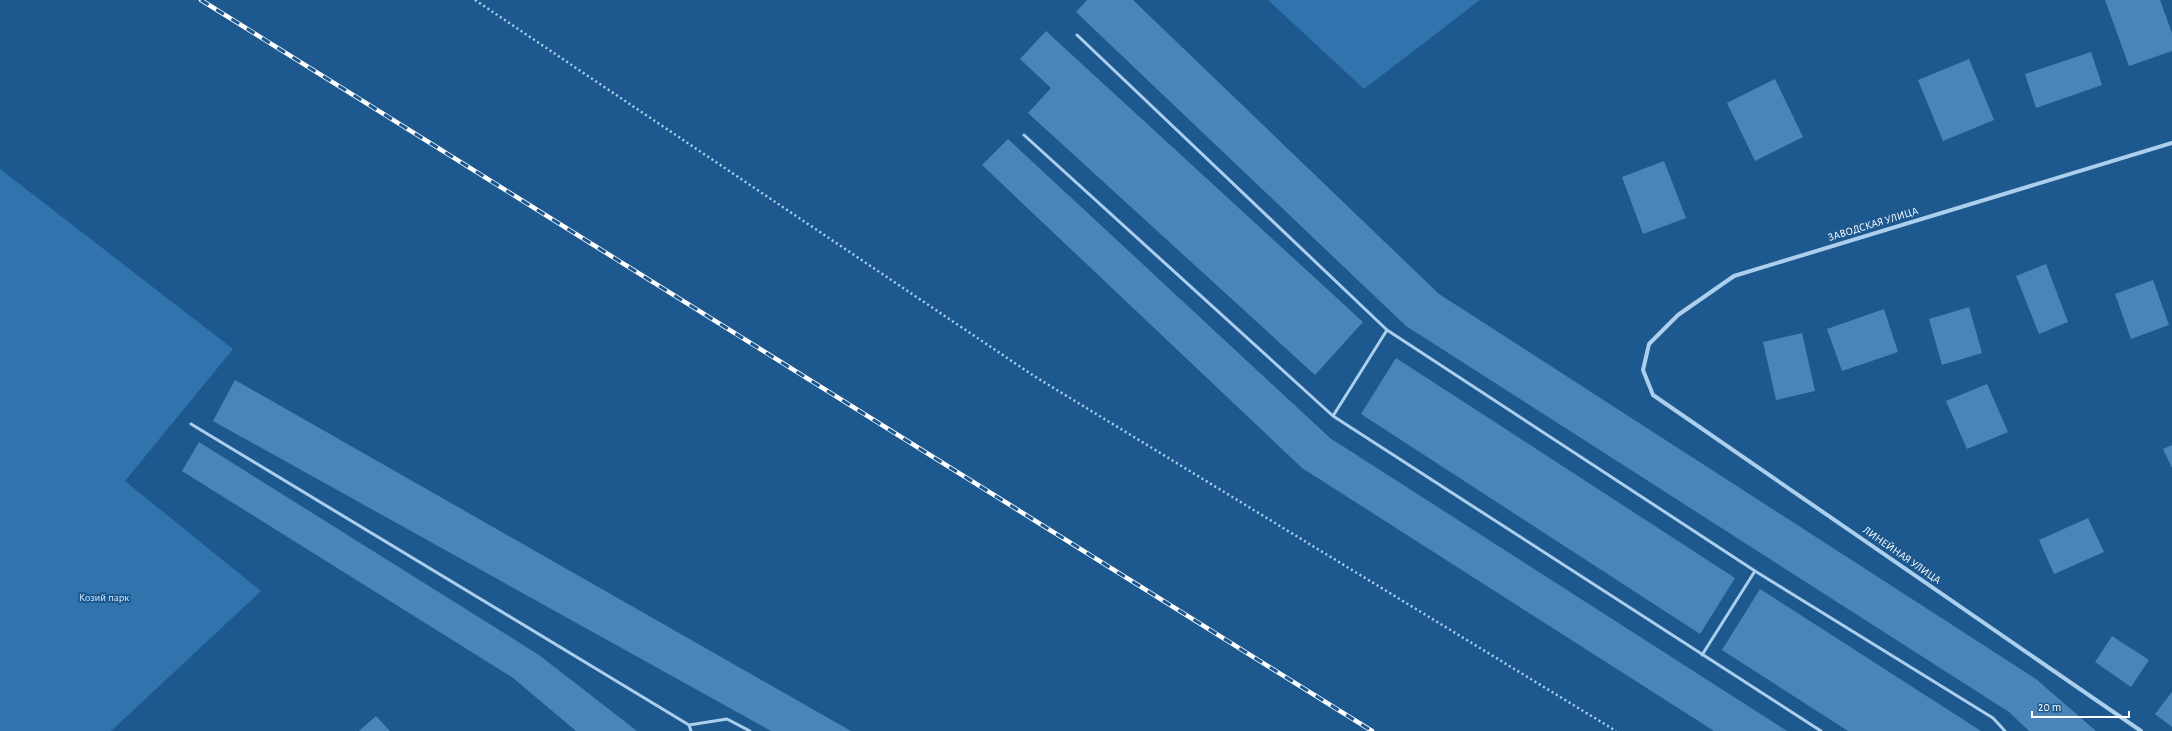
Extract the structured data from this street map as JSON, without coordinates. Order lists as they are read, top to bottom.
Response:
{
  "streets": {
    "street": ["ЗАВОДСКАЯ УЛИЦА", "ЛИНЕЙНАЯ УЛИЦА"]
  },
  "crossings": [
    ["ЗАВОДСКАЯ УЛИЦА", "ЛИНЕЙНАЯ УЛИЦА"]
  ],
  "parks": ["Козий парк"],
  "scale_bar": "20 m"
}
